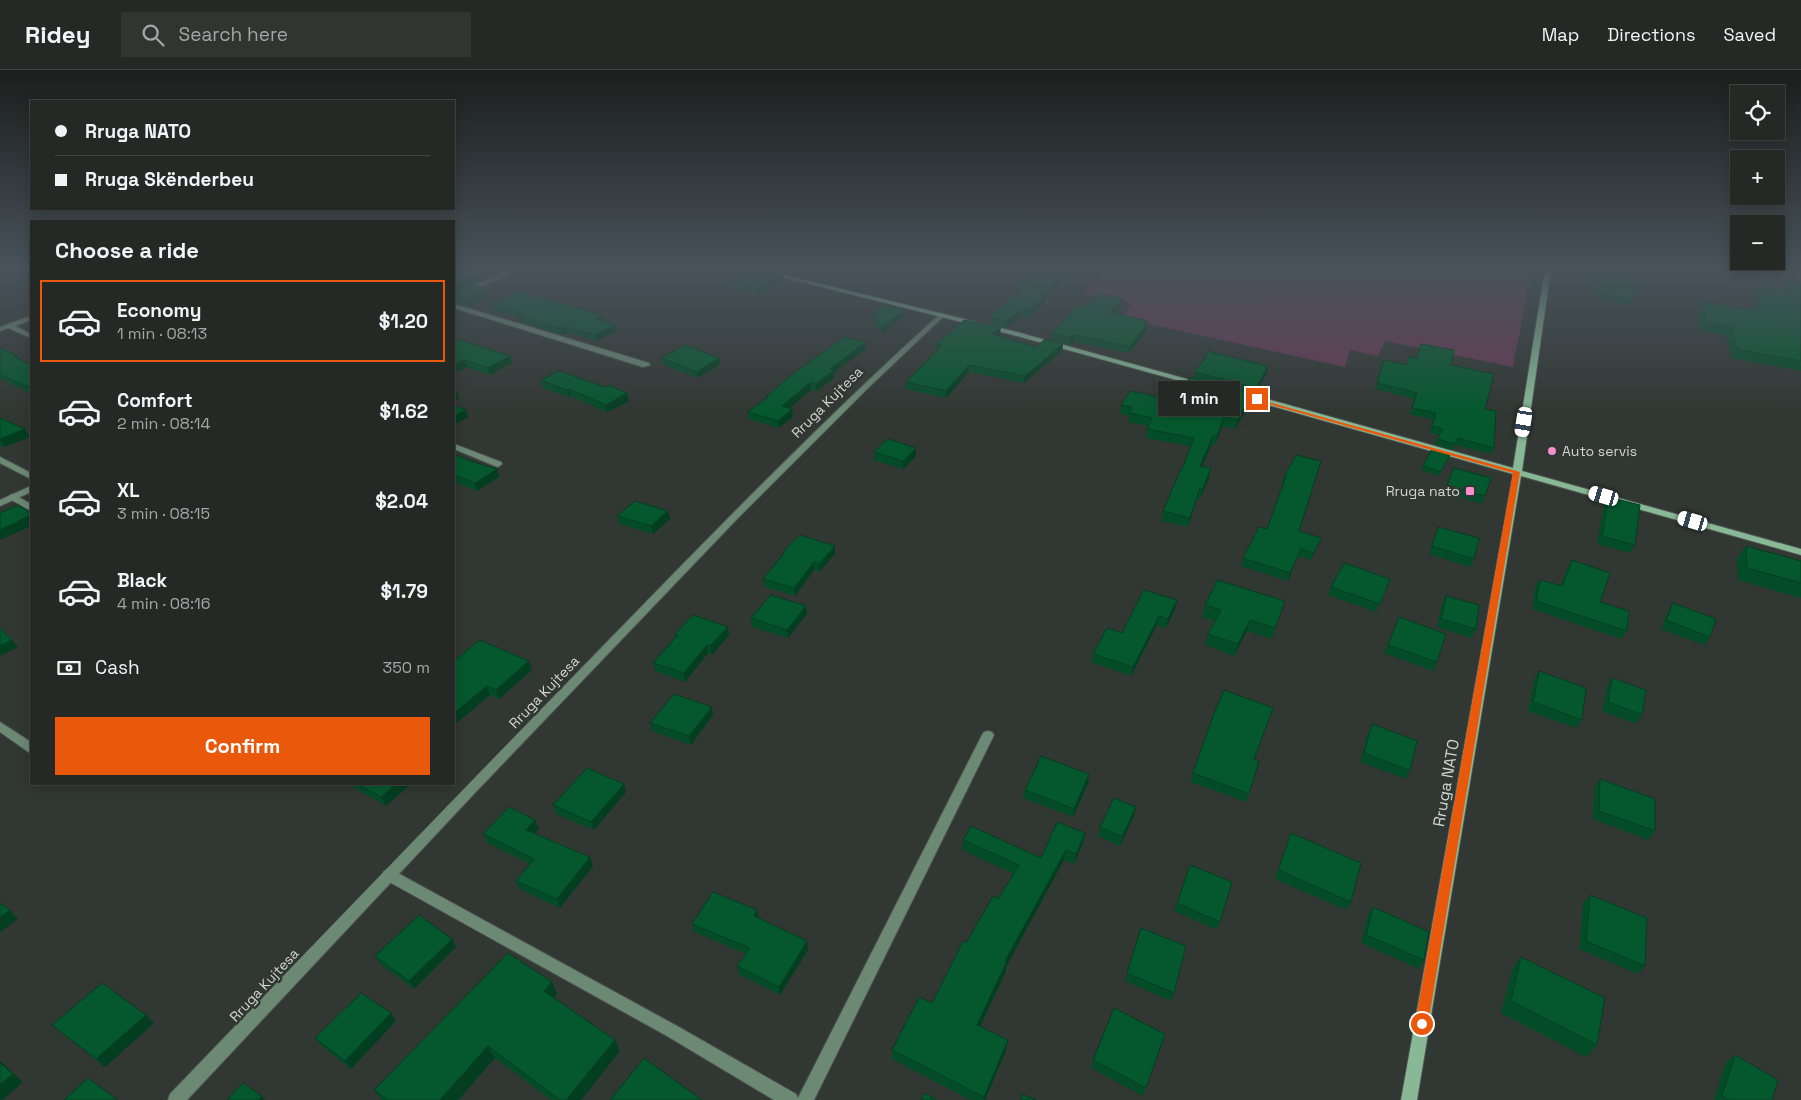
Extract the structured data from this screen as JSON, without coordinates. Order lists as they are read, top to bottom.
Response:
{
  "streets": {
    "main road": ["Rruga NATO"],
    "street": ["Rruga Kujtesa"]
  },
  "places": {
    "other": ["Auto servis"],
    "transit": ["Rruga nato"]
  },
  "page": {
    "header": "Ridey",
    "search": "Search here",
    "nav": ["Map", "Directions", "Saved"],
    "map_buttons": ["+", "−"],
    "banner": ["Rruga NATO", "Rruga Skënderbeu"],
    "heading": "Choose a ride",
    "list": [
      {
        "name": "Economy",
        "note": "1 min · 08:13",
        "value": "$1.20"
      },
      {
        "name": "Comfort",
        "note": "2 min · 08:14",
        "value": "$1.62"
      },
      {
        "name": "XL",
        "note": "3 min · 08:15",
        "value": "$2.04"
      },
      {
        "name": "Black",
        "note": "4 min · 08:16",
        "value": "$1.79"
      }
    ],
    "bubble": "1 min",
    "pay": ["Cash", "350 m"],
    "buttons": "Confirm"
  }
}
